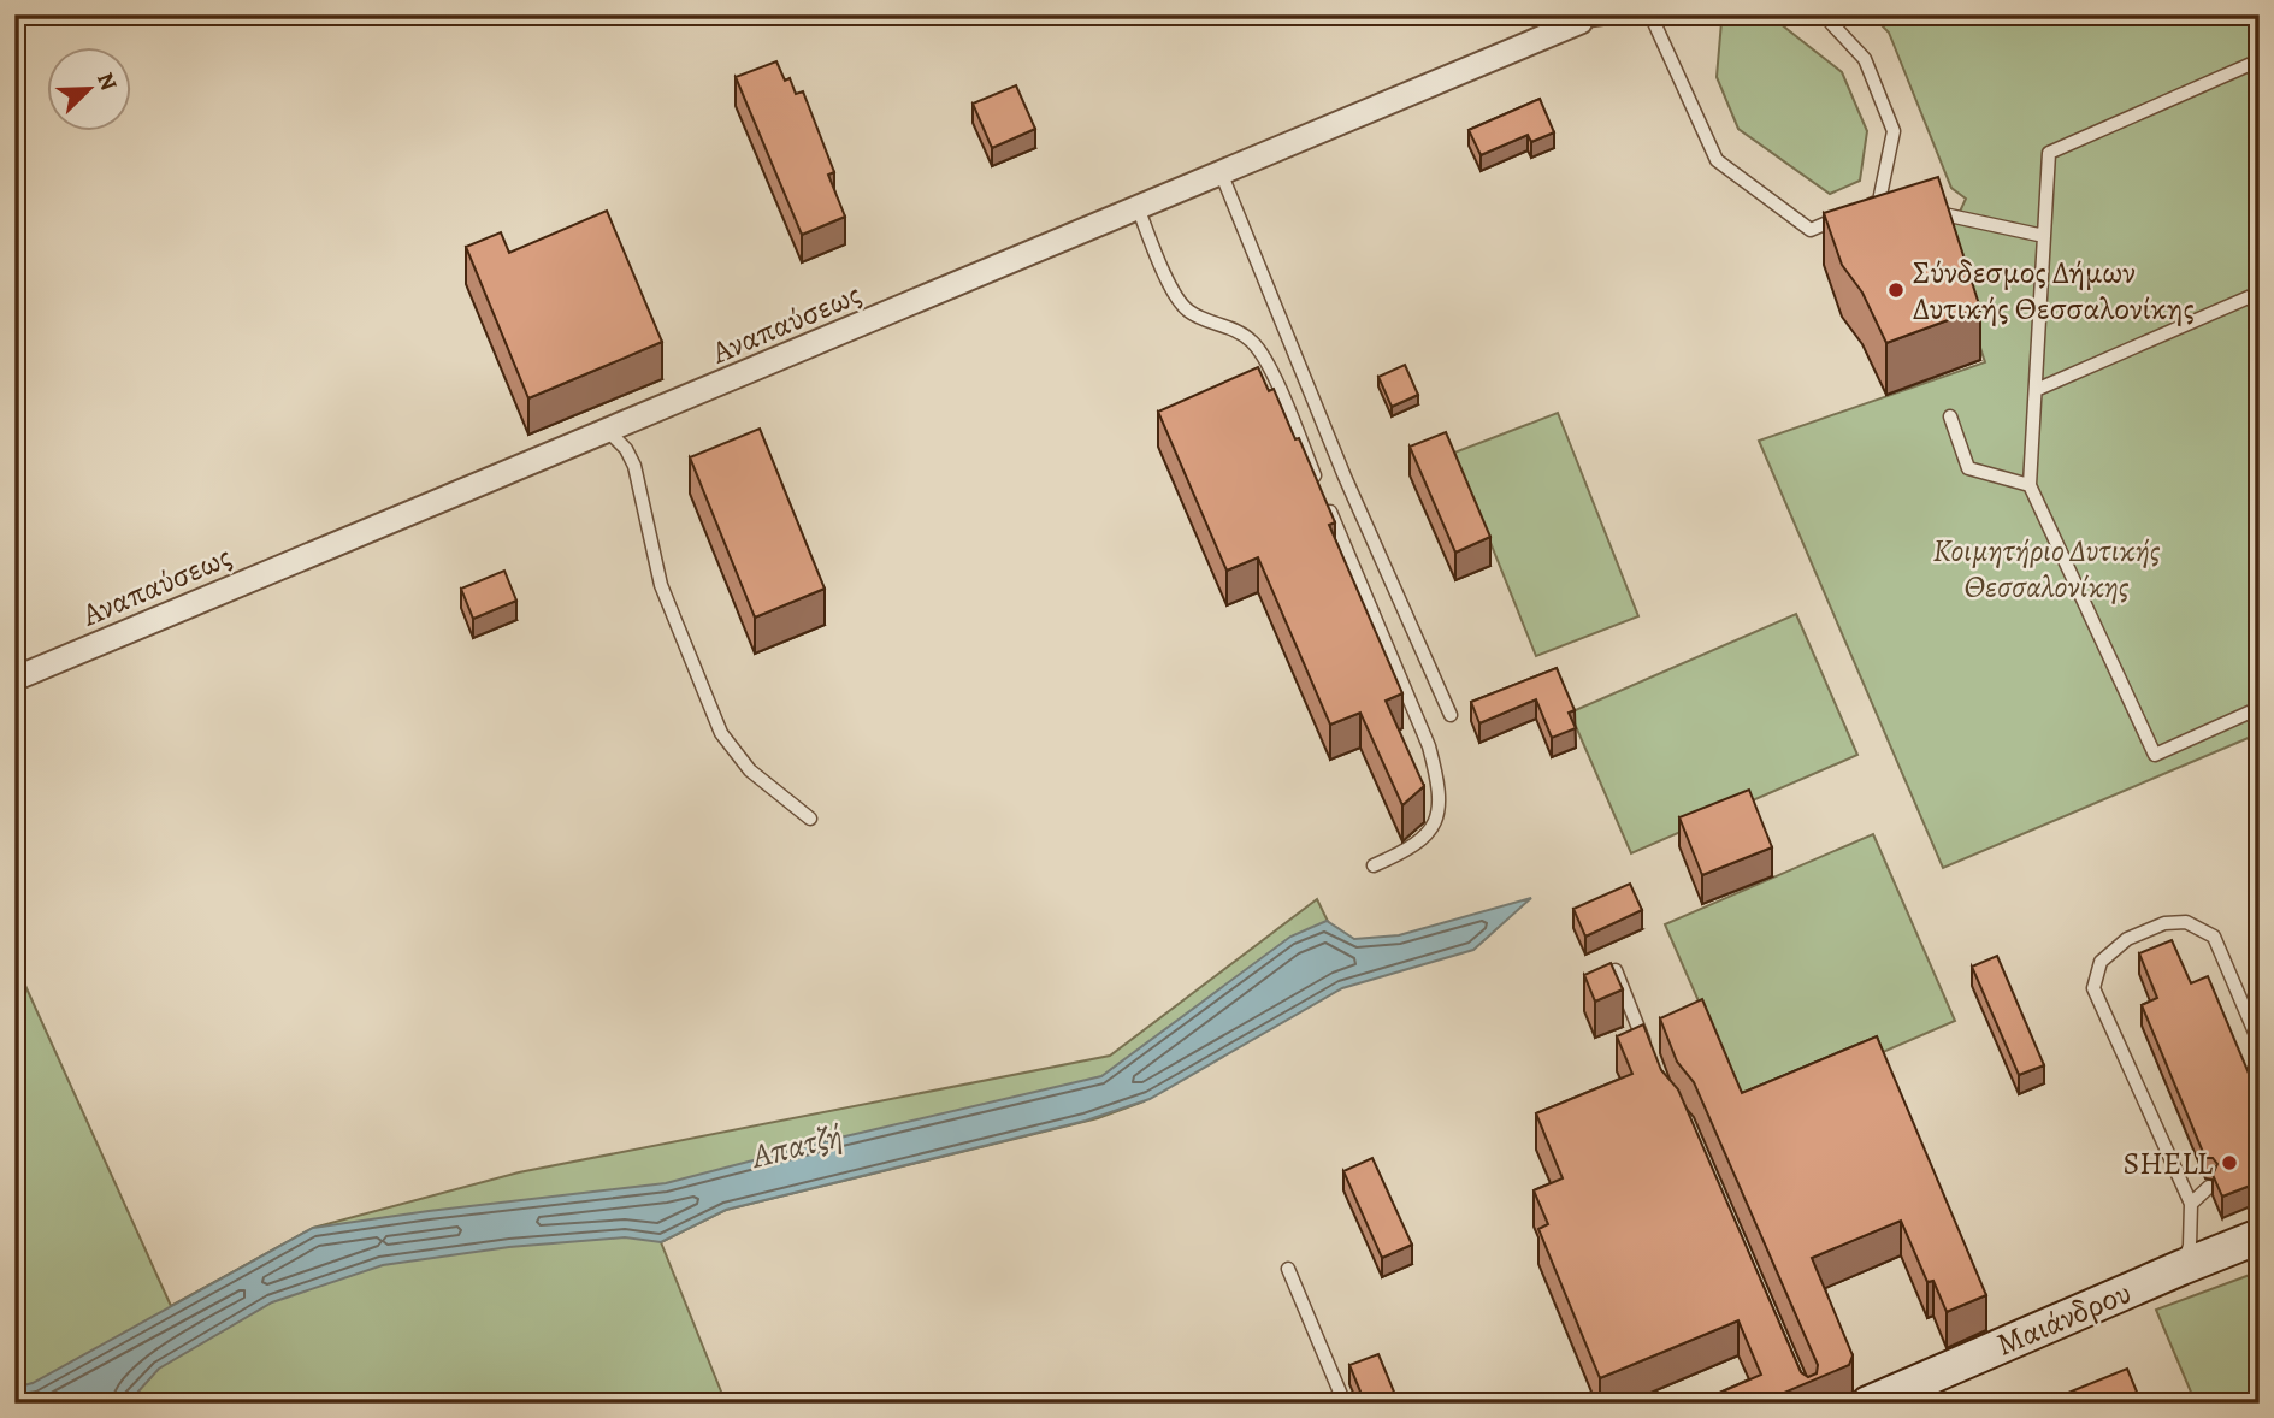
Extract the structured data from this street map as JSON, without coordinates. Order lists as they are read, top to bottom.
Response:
{
  "streets": {
    "main road": ["Μαιάνδρου"],
    "street": ["Αναπαύσεως"]
  },
  "water": ["Απατζή"],
  "parks": ["Κοιμητήριο Δυτικής Θεσσαλονίκης"],
  "places": ["Σύνδεσμος Δήμων Δυτικής Θεσσαλονίκης", "SHELL"],
  "north": "top right"
}
